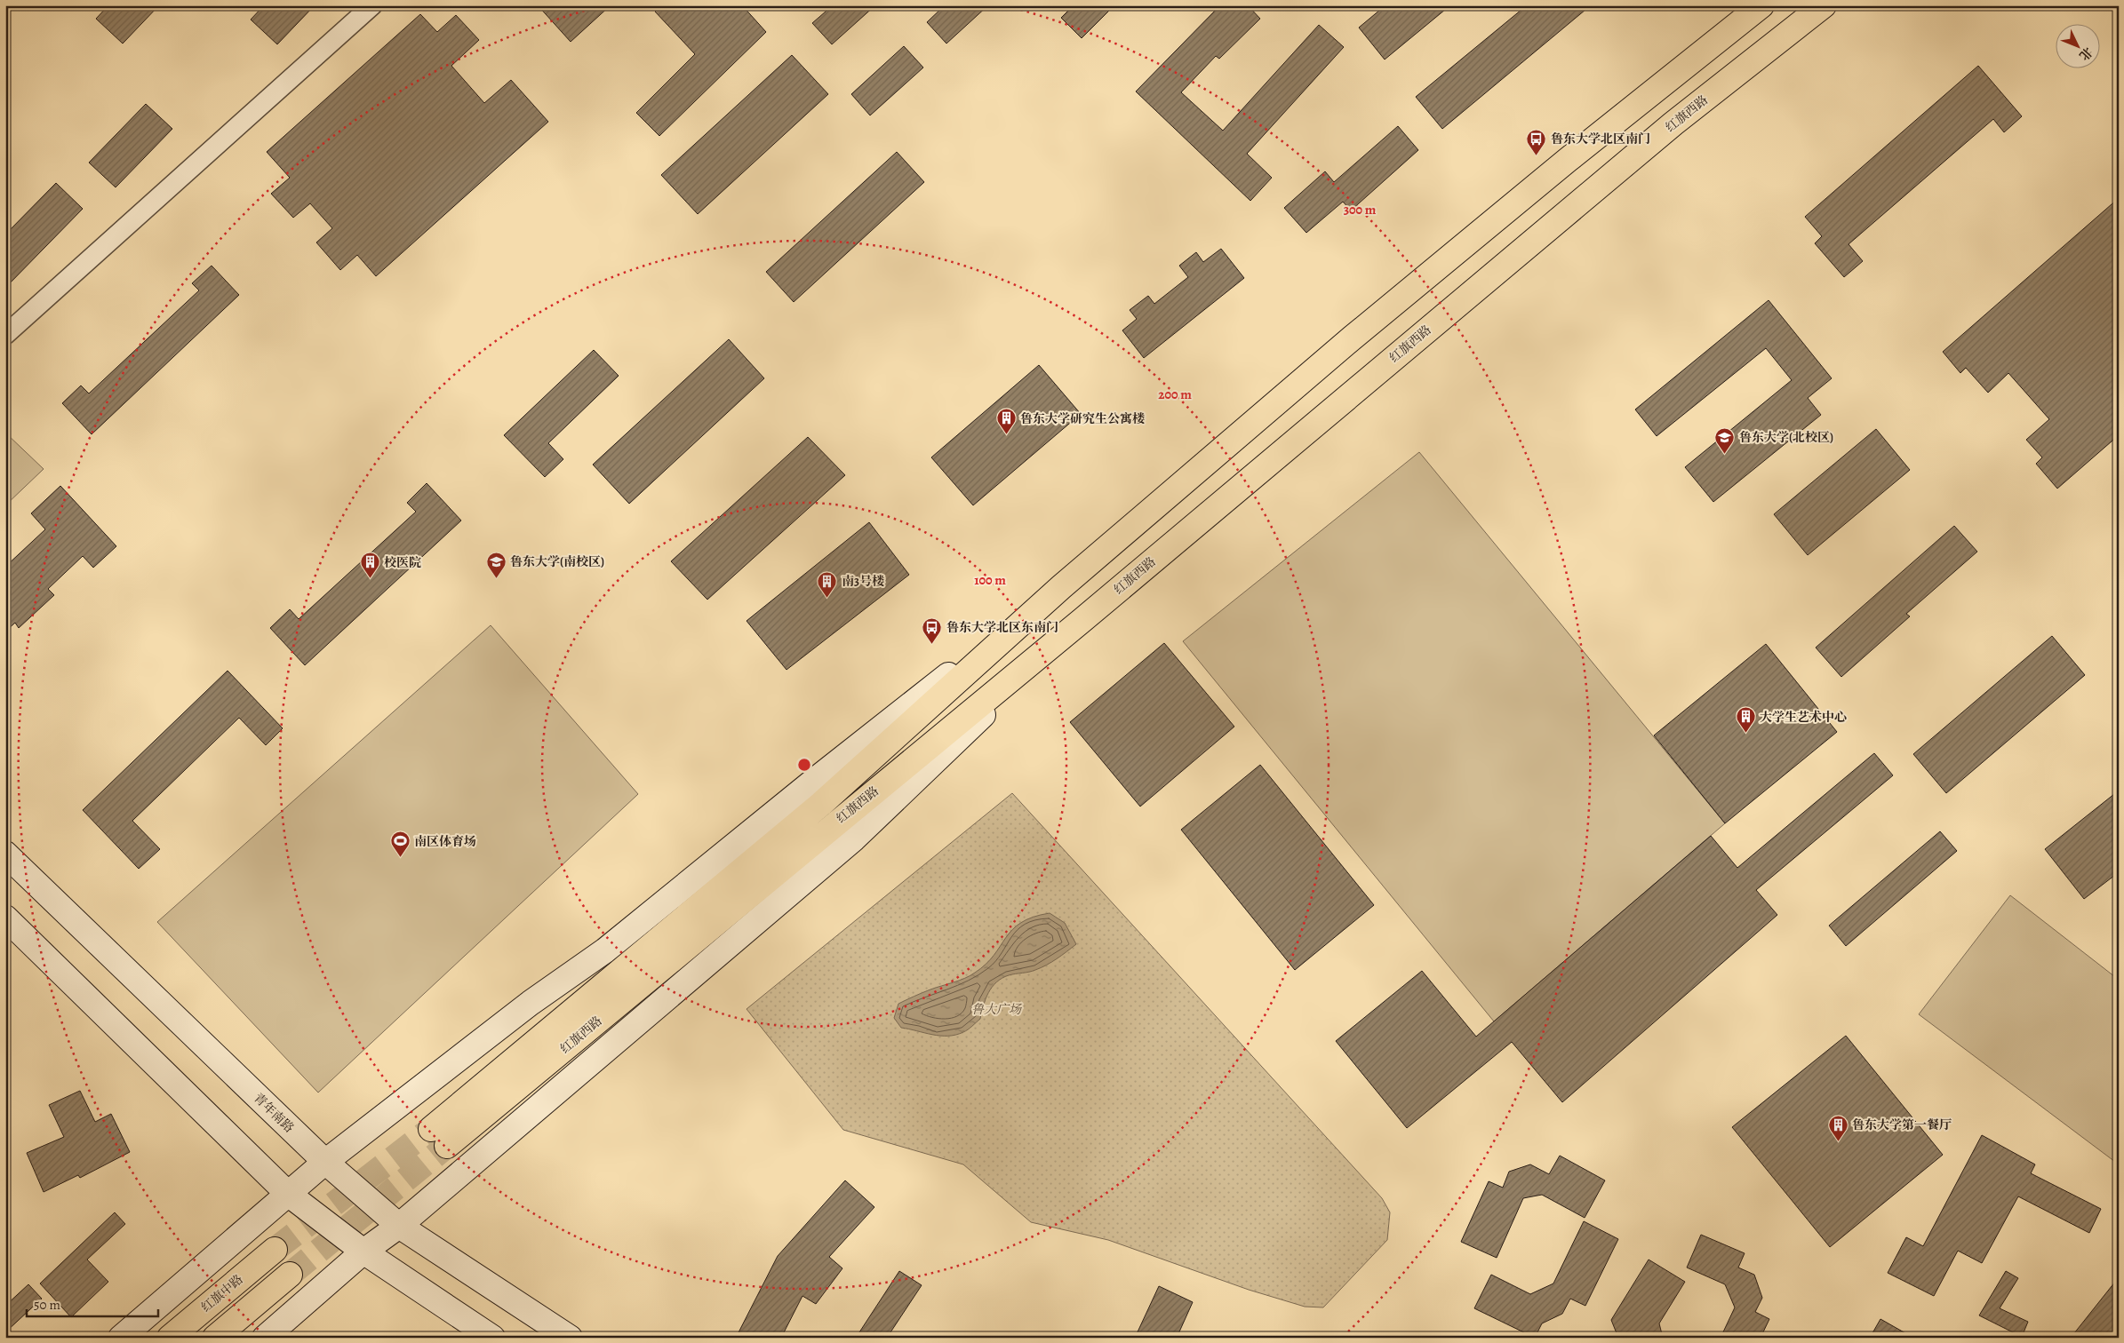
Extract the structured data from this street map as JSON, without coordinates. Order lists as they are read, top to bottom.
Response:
{
  "streets": {
    "main road": ["红旗西路", "青年南路", "红旗中路"]
  },
  "parks": ["鲁大广场"],
  "places": {
    "bus stop": ["鲁东大学北区南门", "鲁东大学北区东南门"],
    "building": [
      "鲁东大学研究生公寓楼",
      "校医院",
      "南3号楼",
      "大学生艺术中心",
      "鲁东大学第一餐厅"
    ],
    "school or university": ["鲁东大学(北校区)", "鲁东大学(南校区)"],
    "sports": ["南区体育场"]
  },
  "scale_bar": "50 m",
  "north": "bottom right",
  "rings": ["300 m", "200 m", "100 m"]
}
